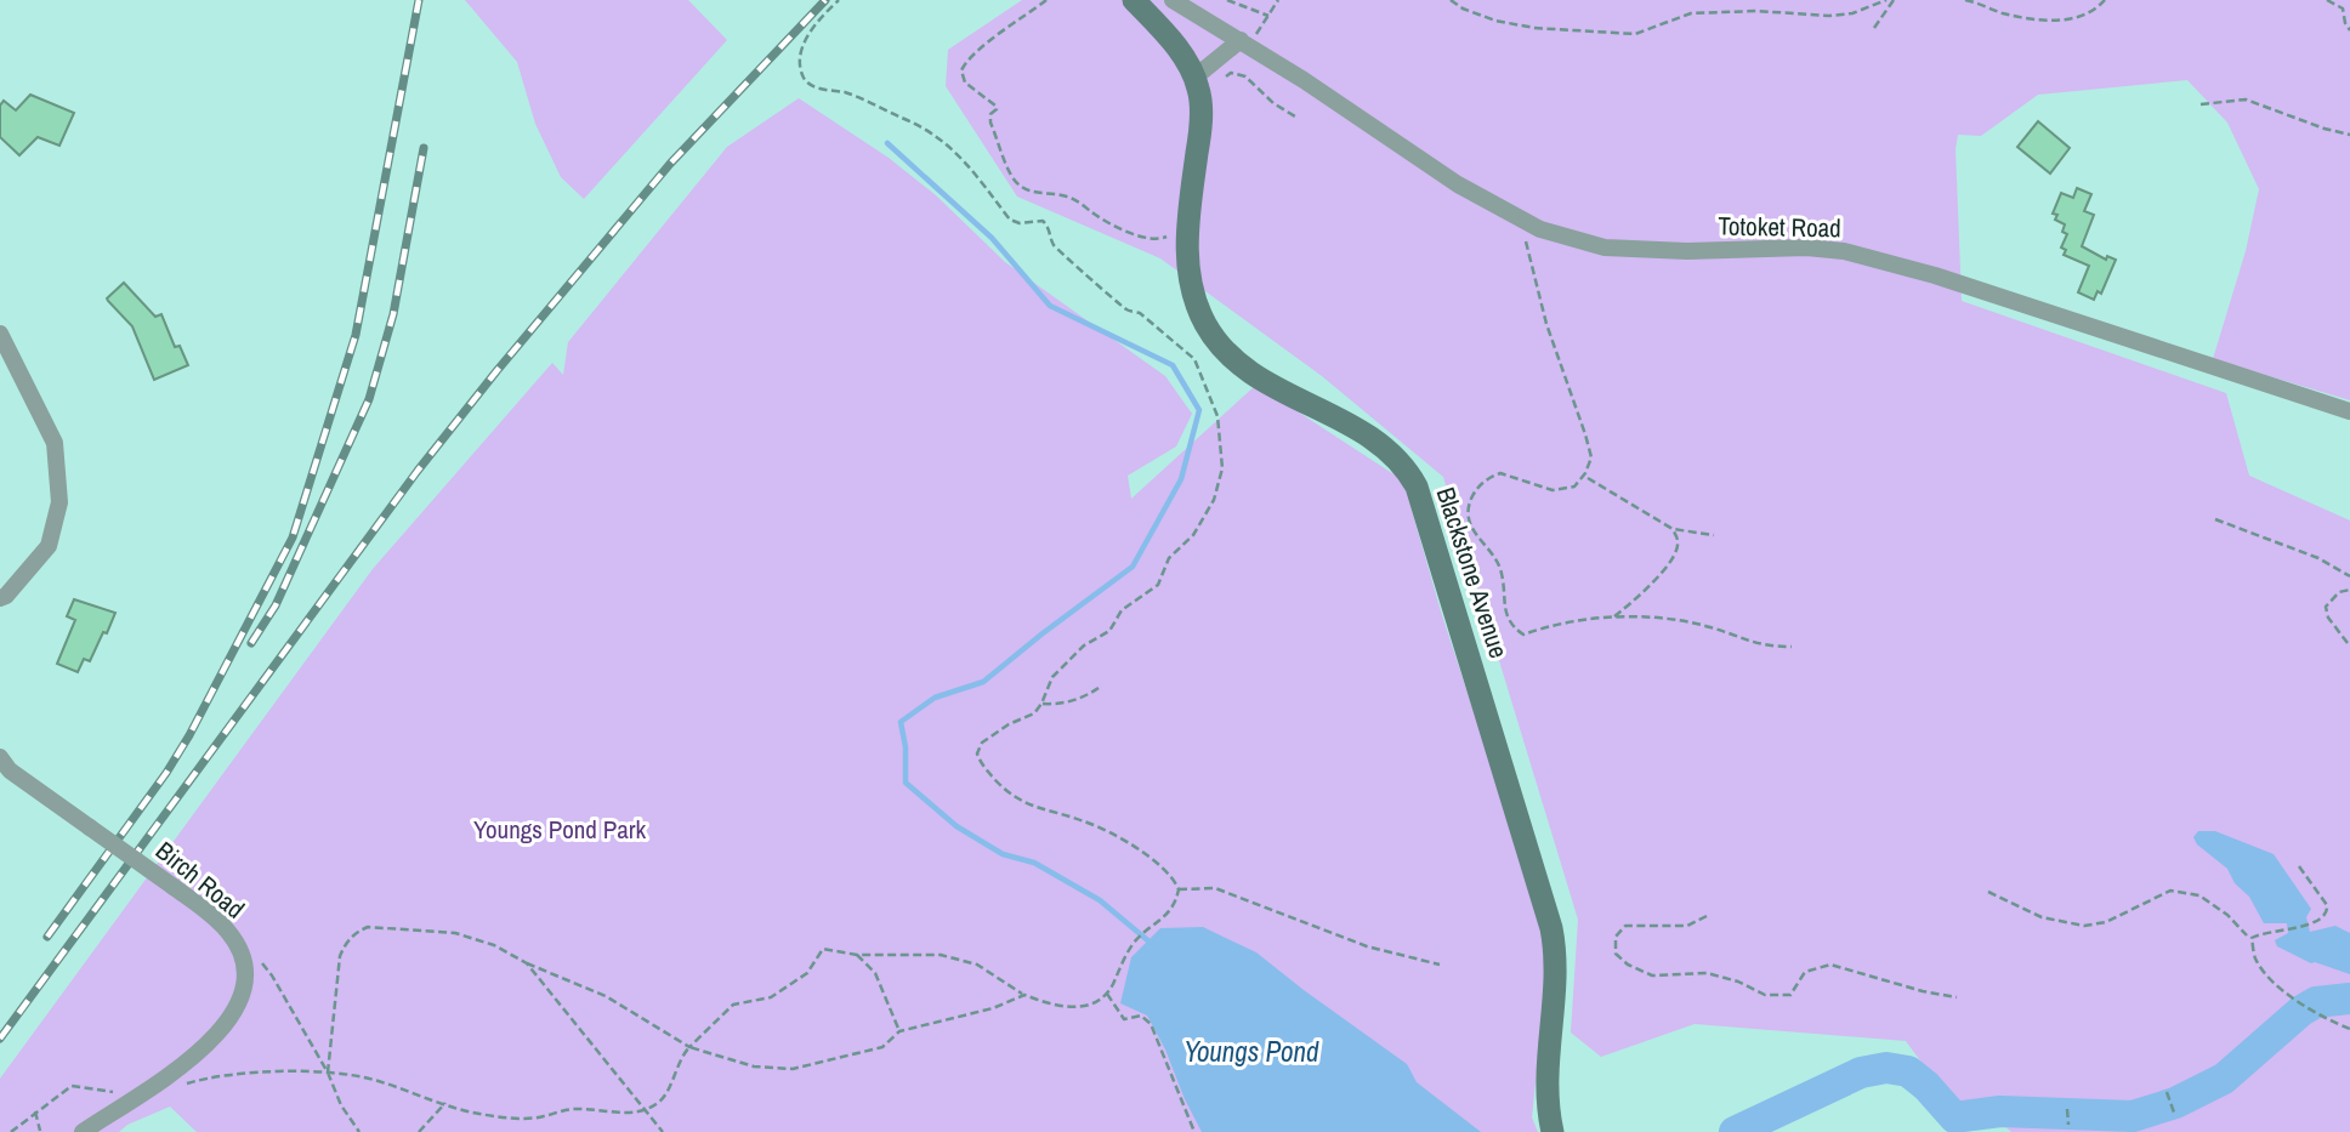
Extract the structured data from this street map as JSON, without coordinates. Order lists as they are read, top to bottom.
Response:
{
  "streets": {
    "main road": ["Blackstone Avenue"],
    "street": ["Totoket Road", "Birch Road"]
  },
  "water": ["Youngs Pond"],
  "parks": ["Youngs Pond Park"]
}
